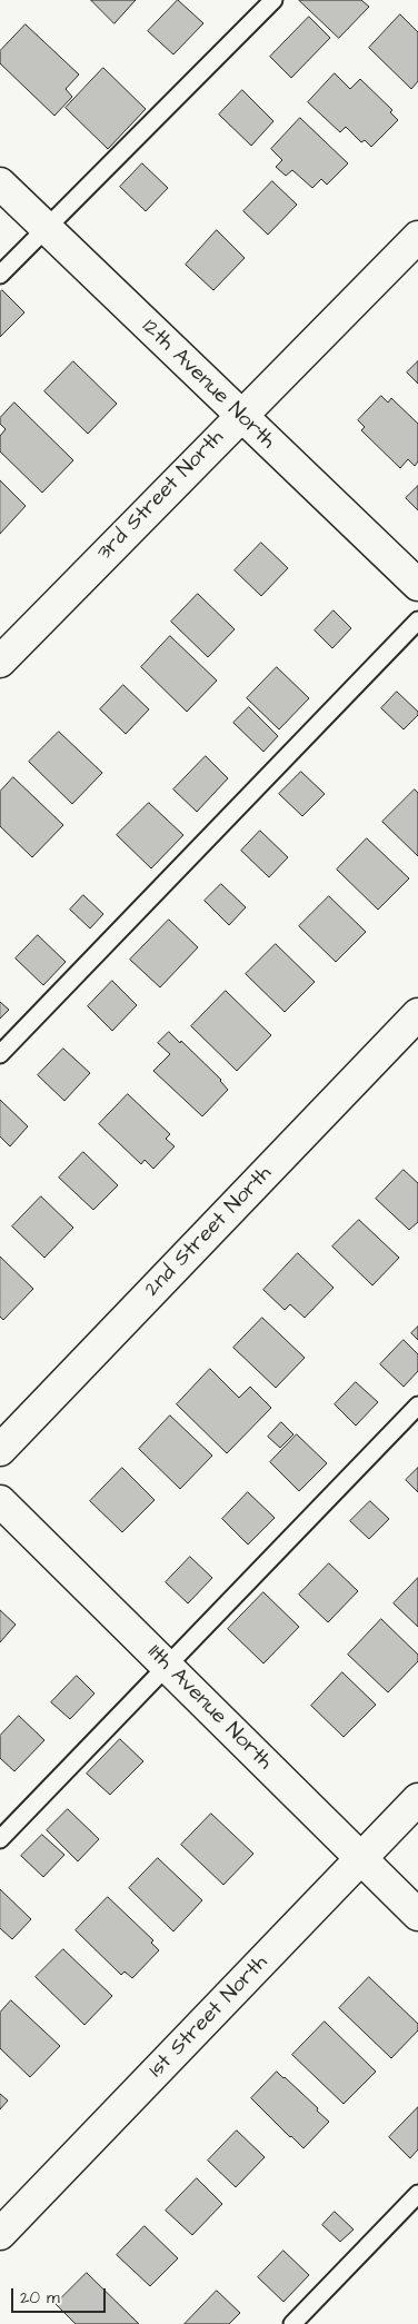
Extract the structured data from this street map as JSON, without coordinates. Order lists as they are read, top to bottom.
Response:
{
  "streets": {
    "street": [
      "12th Avenue North",
      "3rd Street North",
      "2nd Street North",
      "11th Avenue North",
      "1st Street North"
    ]
  },
  "crossings": [
    ["12th Avenue North", "3rd Street North"],
    ["11th Avenue North", "1st Street North"]
  ],
  "scale_bar": "20 m"
}
